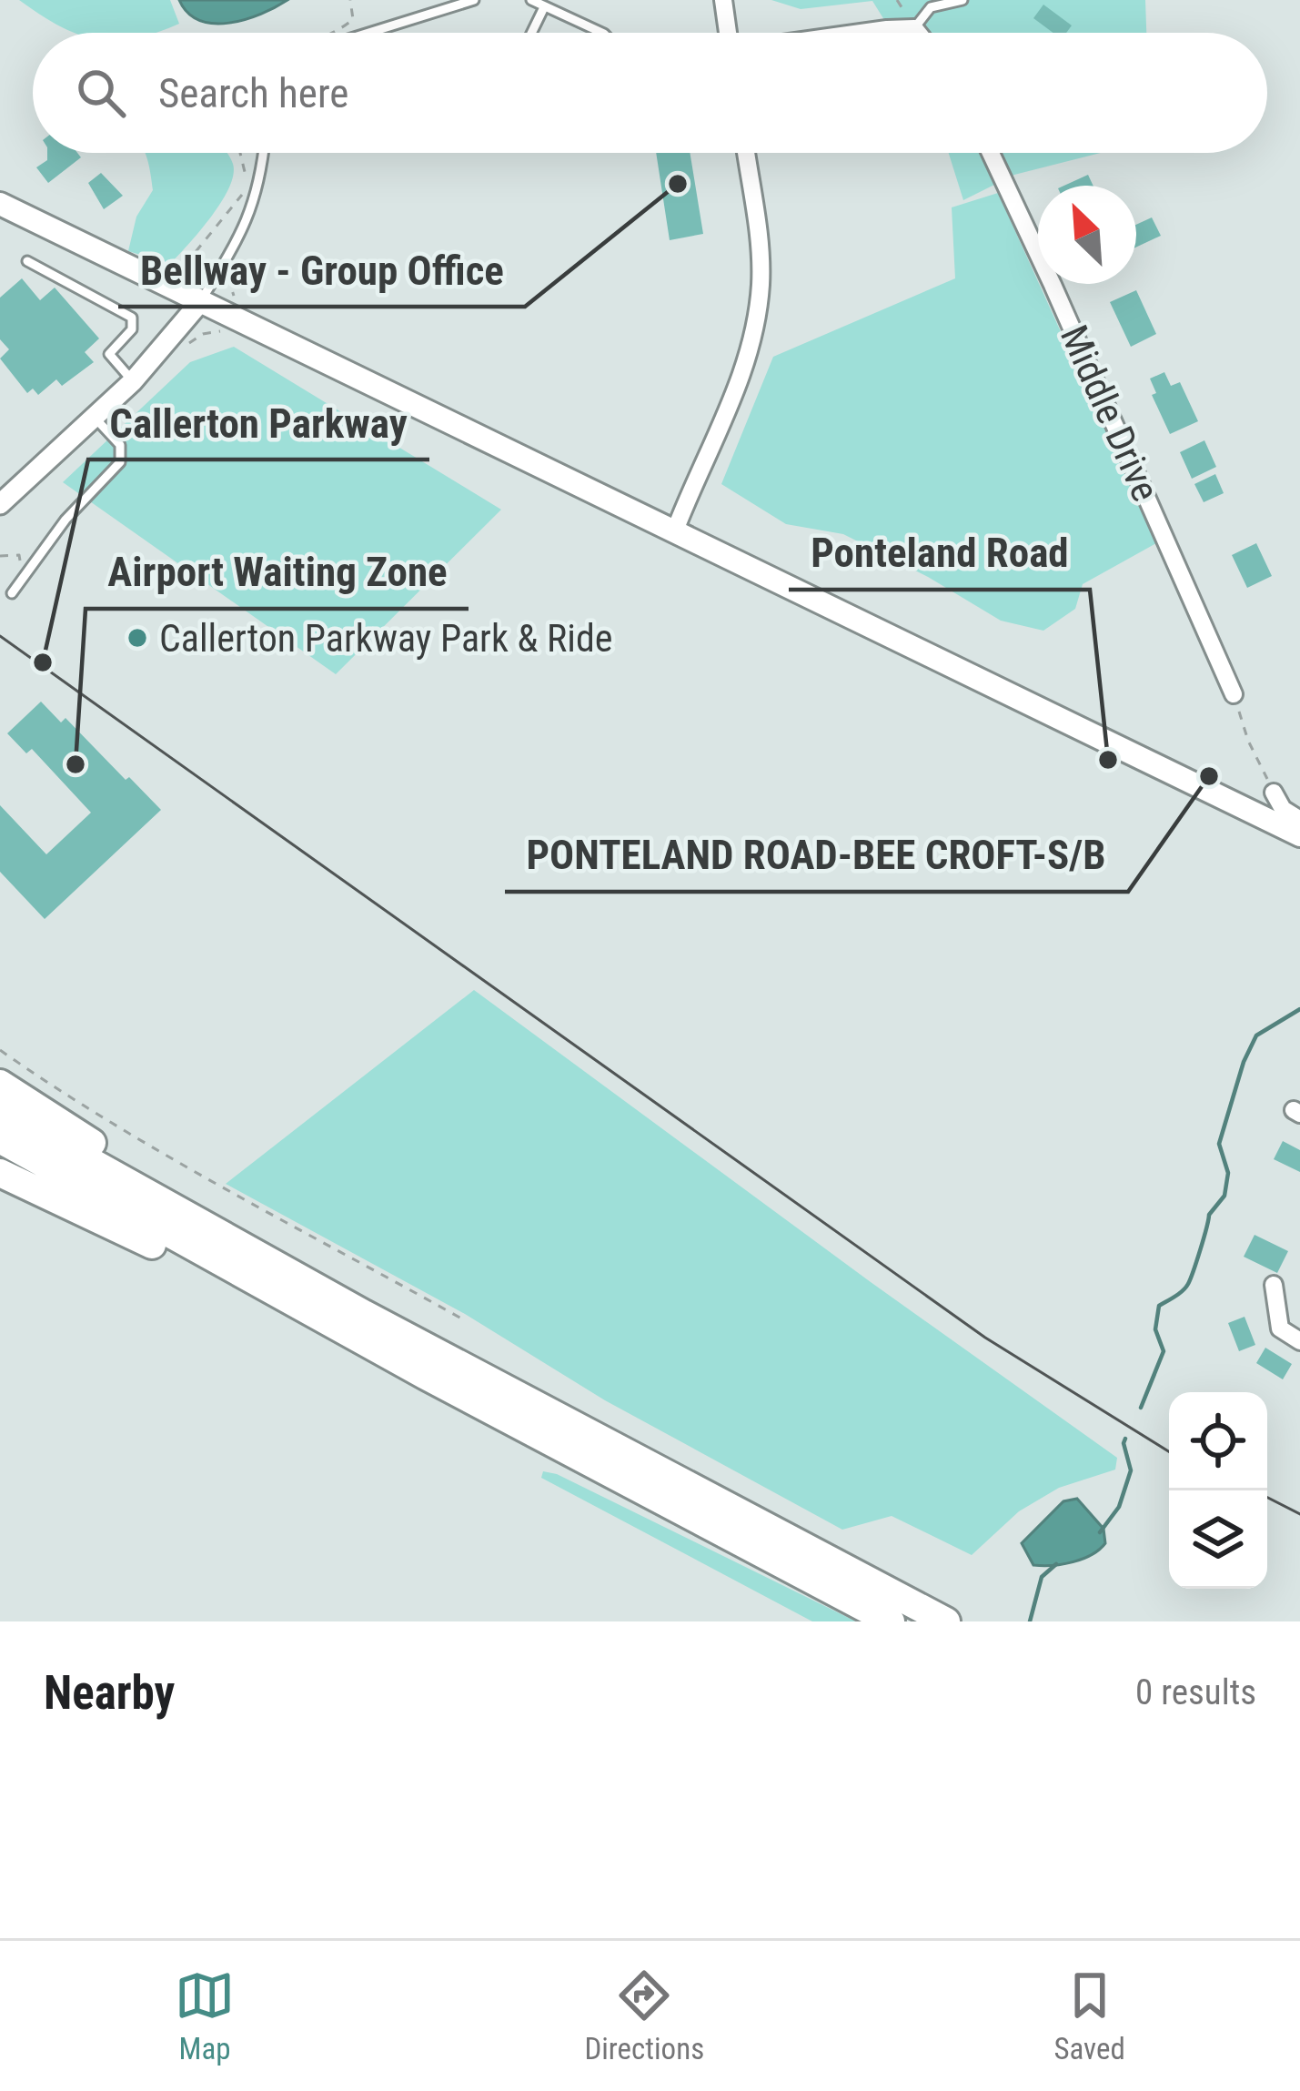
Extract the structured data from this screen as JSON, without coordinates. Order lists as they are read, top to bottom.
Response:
{
  "streets": {
    "street": ["Middle Drive"]
  },
  "places": [
    "Bellway - Group Office",
    "Callerton Parkway Park & Ride",
    "Callerton Parkway",
    "Ponteland Road",
    "Airport Waiting Zone",
    "PONTELAND ROAD-BEE CROFT-S/B"
  ],
  "north": "top left",
  "page": {
    "search": "Search here",
    "heading": ["Nearby", "0 results"],
    "nav": ["Map", "Directions", "Saved"]
  }
}
